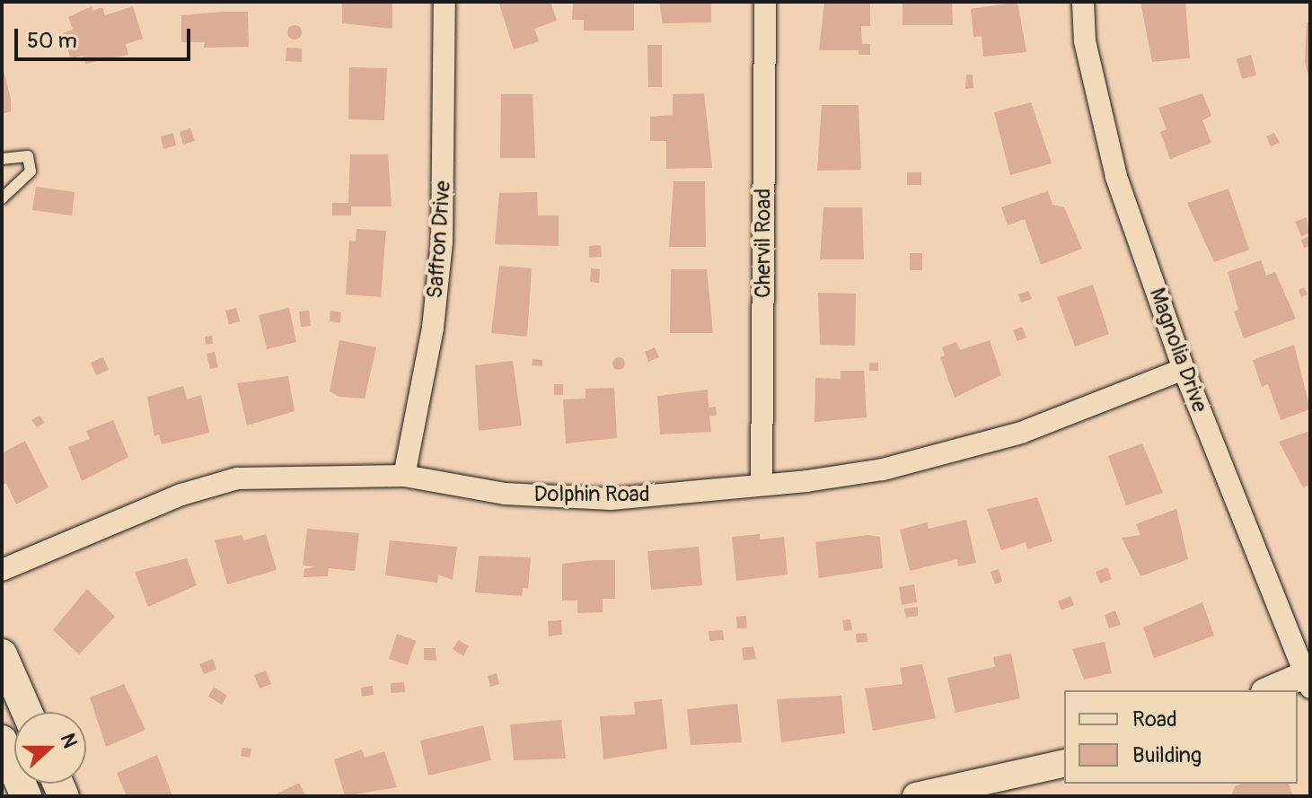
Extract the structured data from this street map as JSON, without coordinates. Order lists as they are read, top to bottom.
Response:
{
  "streets": {
    "street": [
      "Saffron Drive",
      "Chervil Road",
      "Magnolia Drive",
      "Dolphin Road"
    ]
  },
  "crossings": [
    ["Saffron Drive", "Dolphin Road"],
    ["Chervil Road", "Dolphin Road"],
    ["Magnolia Drive", "Dolphin Road"]
  ],
  "legend": ["Road", "Building"],
  "scale_bar": "50 m",
  "north": "right"
}
